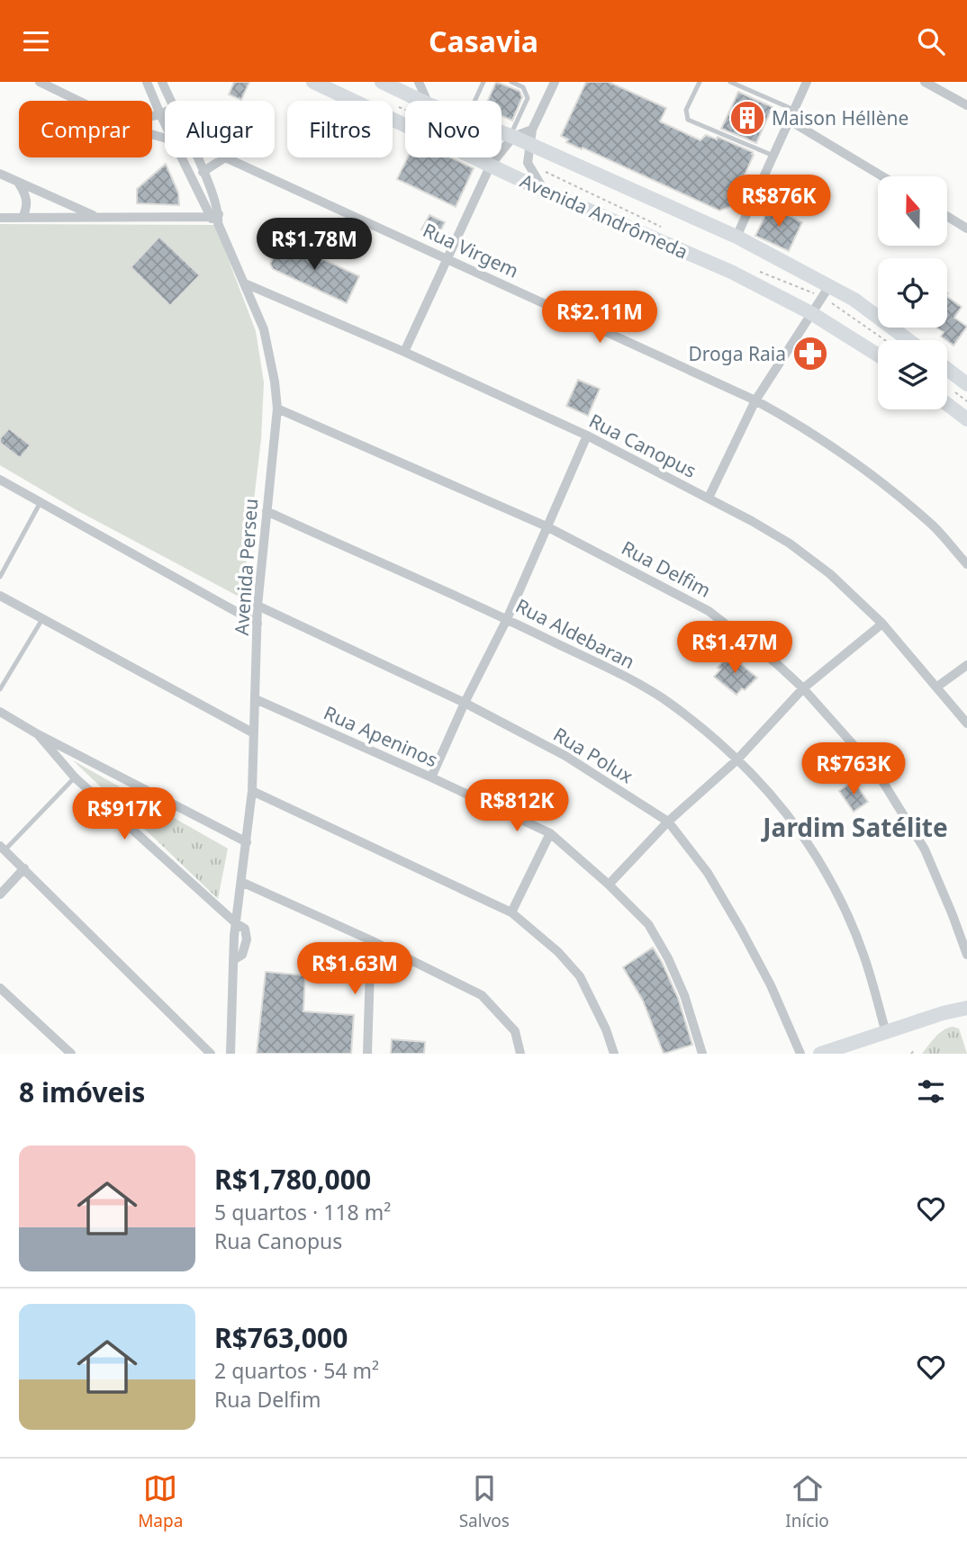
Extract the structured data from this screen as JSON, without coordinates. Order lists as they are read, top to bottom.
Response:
{
  "streets": {
    "main road": ["Avenida Andrômeda"],
    "street": [
      "Rua Virgem",
      "Rua Canopus",
      "Avenida Perseu",
      "Rua Delfim",
      "Rua Aldebaran",
      "Rua Apeninos",
      "Rua Polux"
    ]
  },
  "crossings": [
    ["Rua Canopus", "Avenida Perseu"],
    ["Avenida Perseu", "Rua Delfim"],
    ["Avenida Perseu", "Rua Aldebaran"],
    ["Avenida Perseu", "Rua Apeninos"],
    ["Avenida Perseu", "Rua Polux"]
  ],
  "districts": ["Jardim Satélite"],
  "places": {
    "building": ["Maison Héllène"],
    "pharmacy": ["Droga Raia"]
  },
  "north": "top",
  "page": {
    "header": "Casavia",
    "chip": [
      "Comprar",
      "Alugar",
      "Filtros",
      "Novo"
    ],
    "price": [
      "R$876K",
      "R$1.78M",
      "R$2.11M",
      "R$1.47M",
      "R$763K",
      "R$812K",
      "R$917K",
      "R$1.63M"
    ],
    "heading": "8 imóveis",
    "list": [
      {
        "name": "R$1,780,000",
        "note": "5 quartos · 118 m² · Rua Canopus"
      },
      {
        "name": "R$763,000",
        "note": "2 quartos · 54 m² · Rua Delfim"
      }
    ],
    "tabs": ["Mapa", "Salvos", "Início"]
  }
}
